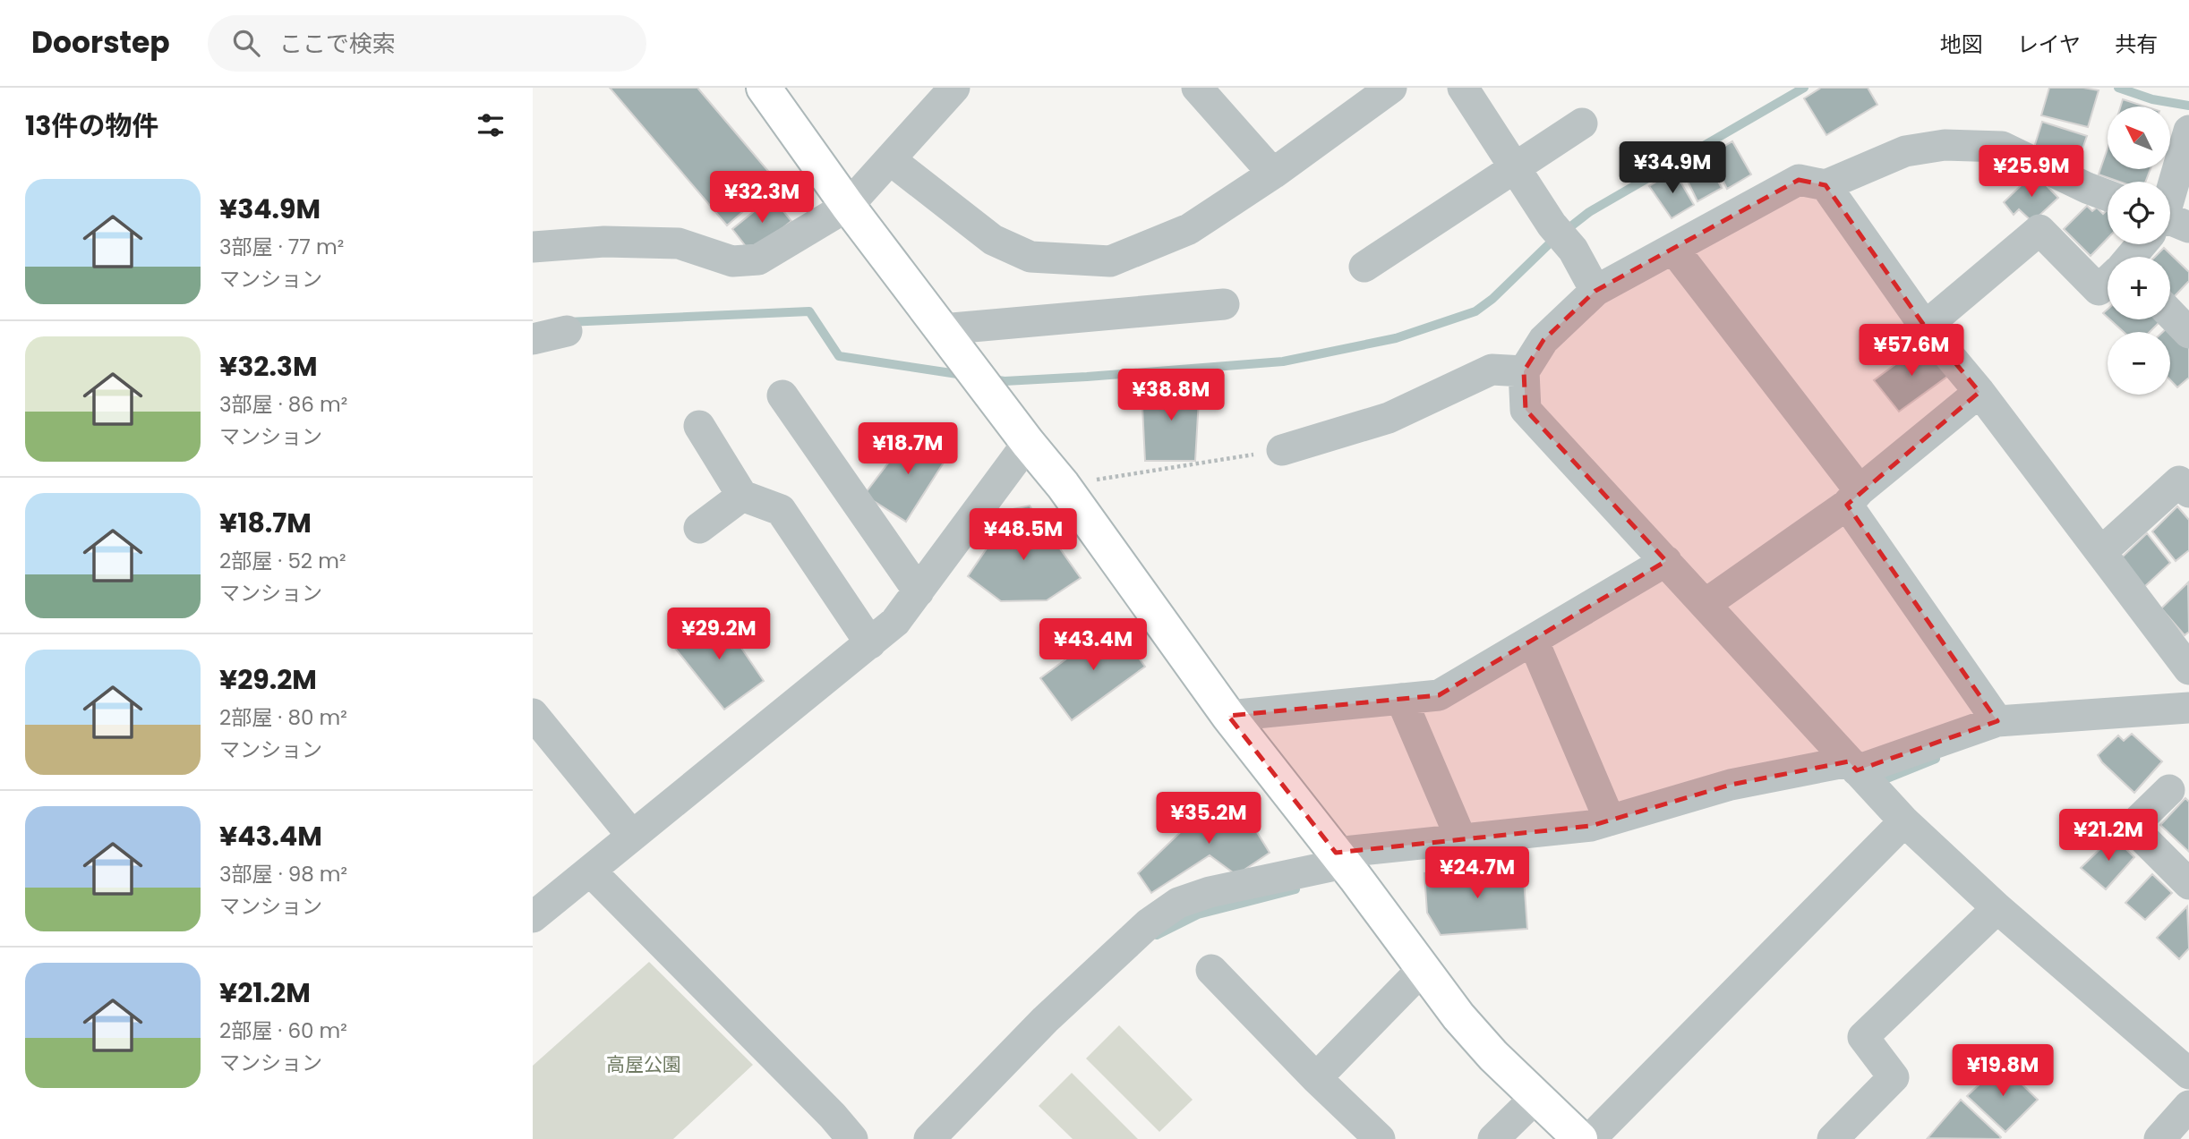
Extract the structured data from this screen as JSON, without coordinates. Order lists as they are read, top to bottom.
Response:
{
  "parks": ["高屋公園"],
  "north": "top left",
  "page": {
    "header": "Doorstep",
    "search": "ここで検索",
    "nav": ["地図", "レイヤ", "共有"],
    "heading": "13件の物件",
    "map_buttons": ["+", "−"],
    "price": [
      "¥34.9M",
      "¥25.9M",
      "¥32.3M",
      "¥57.6M",
      "¥38.8M",
      "¥18.7M",
      "¥48.5M",
      "¥29.2M",
      "¥43.4M",
      "¥35.2M",
      "¥21.2M",
      "¥24.7M",
      "¥19.8M"
    ],
    "list": [
      {
        "name": "¥34.9M",
        "note": "3部屋 · 77 m² · マンション"
      },
      {
        "name": "¥32.3M",
        "note": "3部屋 · 86 m² · マンション"
      },
      {
        "name": "¥18.7M",
        "note": "2部屋 · 52 m² · マンション"
      },
      {
        "name": "¥29.2M",
        "note": "2部屋 · 80 m² · マンション"
      },
      {
        "name": "¥43.4M",
        "note": "3部屋 · 98 m² · マンション"
      },
      {
        "name": "¥21.2M",
        "note": "2部屋 · 60 m² · マンション"
      }
    ]
  }
}
